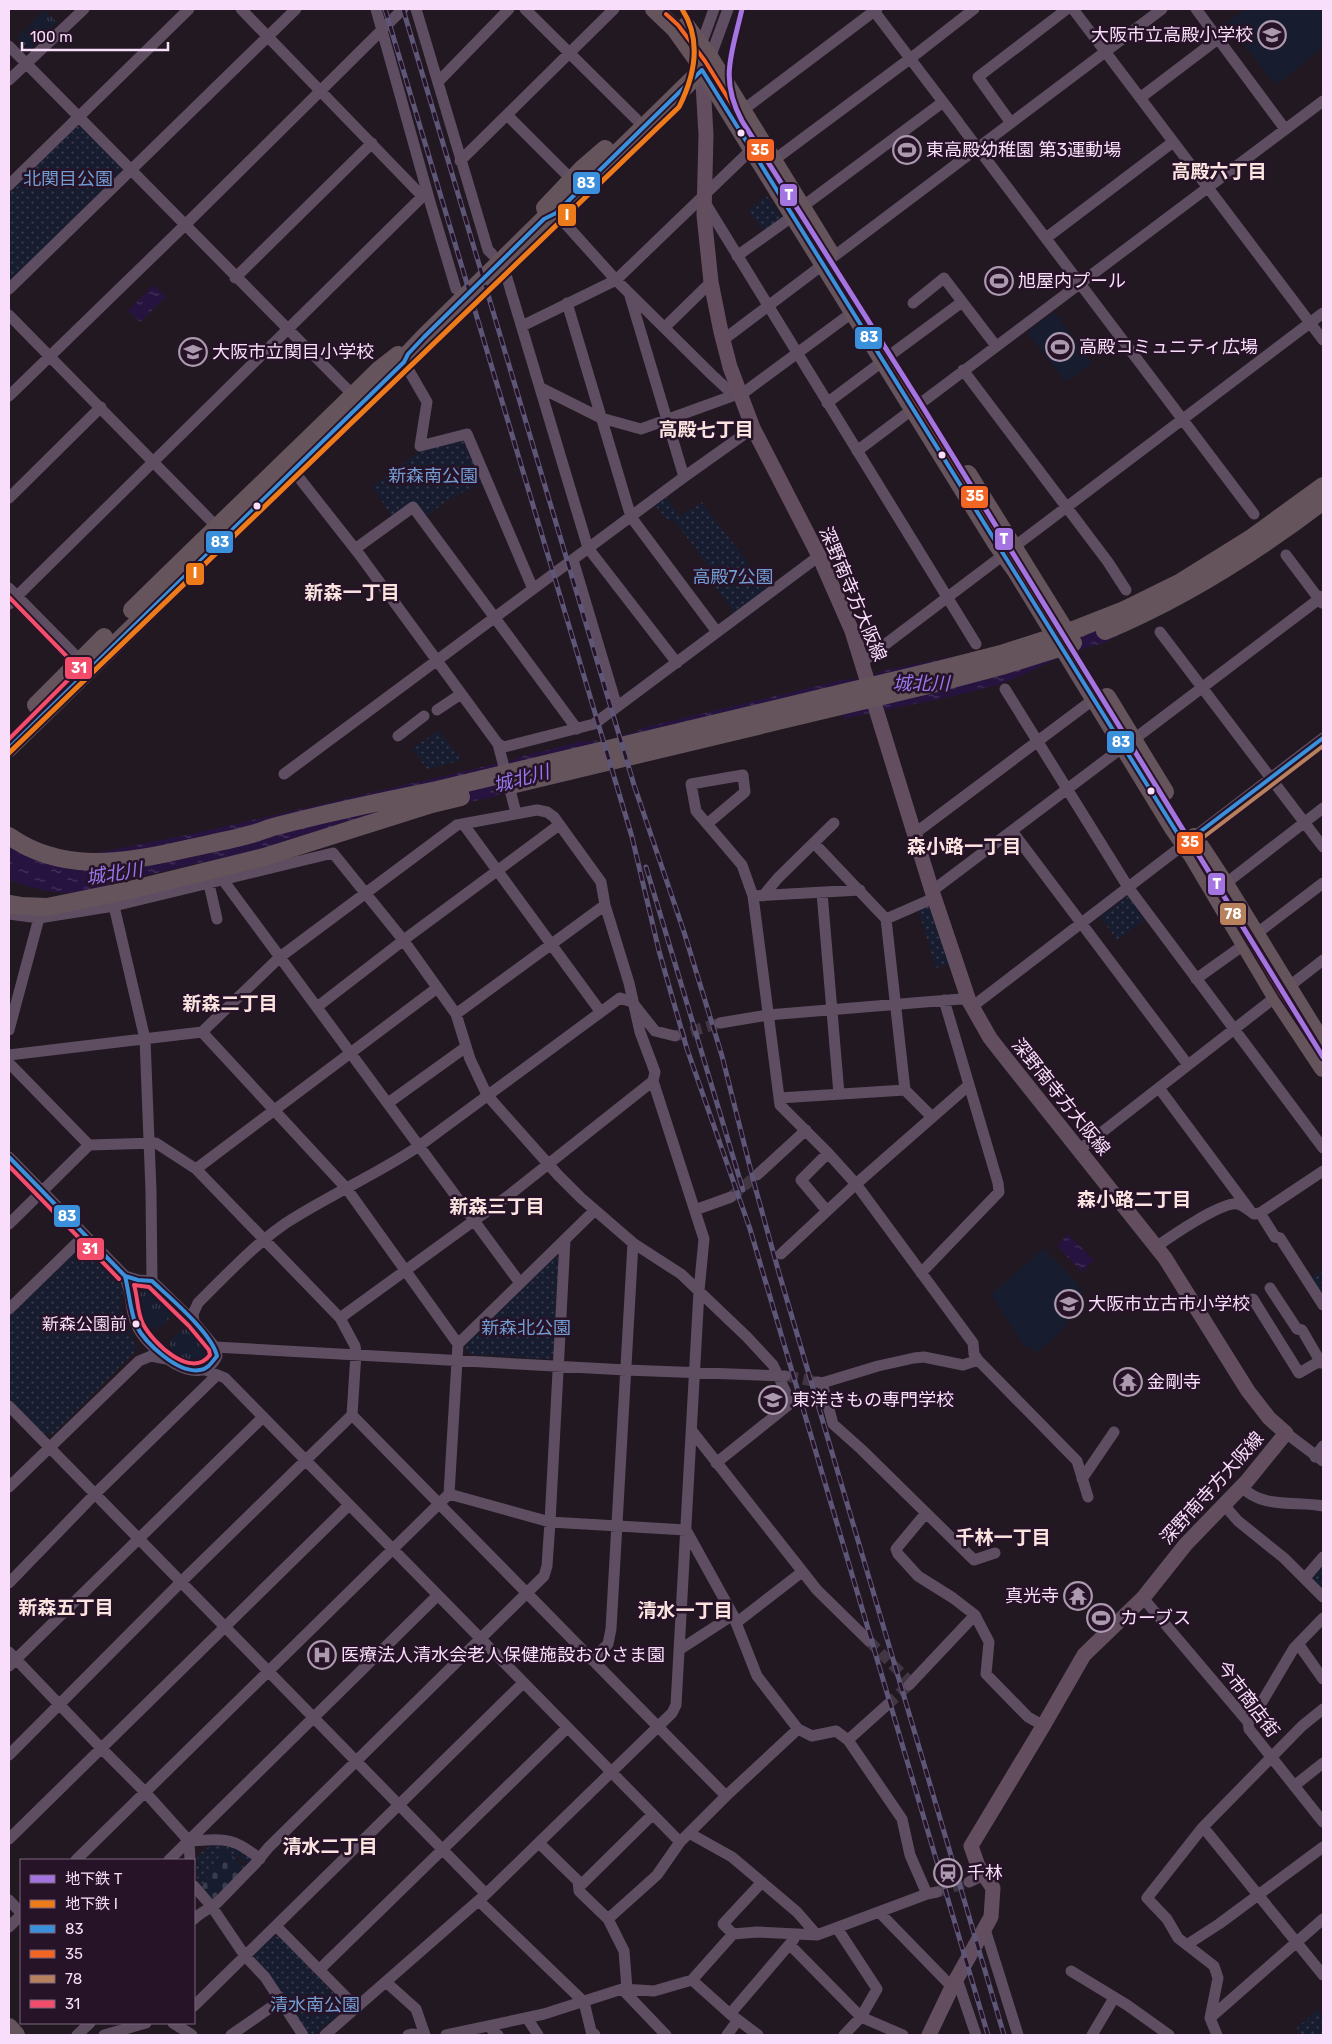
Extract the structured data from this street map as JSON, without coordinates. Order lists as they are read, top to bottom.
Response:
{
  "streets": {
    "main road": ["深野南寺方大阪線"],
    "street": ["今市商店街"]
  },
  "crossings": [
    ["深野南寺方大阪線", "今市商店街"]
  ],
  "districts": [
    "高殿六丁目",
    "高殿七丁目",
    "新森一丁目",
    "森小路一丁目",
    "新森二丁目",
    "森小路二丁目",
    "新森三丁目",
    "千林一丁目",
    "新森五丁目",
    "清水一丁目",
    "清水二丁目"
  ],
  "water": ["城北川"],
  "parks": [
    "北関目公園",
    "新森南公園",
    "高殿7公園",
    "新森北公園",
    "清水南公園"
  ],
  "places": {
    "school or university": [
      "大阪市立高殿小学校",
      "大阪市立関目小学校",
      "大阪市立古市小学校",
      "東洋きもの専門学校"
    ],
    "sports": [
      "東高殿幼稚園 第3運動場",
      "旭屋内プール",
      "高殿コミュニティ広場",
      "カーブス"
    ],
    "other": ["新森公園前"],
    "temple": ["金剛寺", "真光寺"],
    "hospital": ["医療法人清水会老人保健施設おひさま園"],
    "station": ["千林"]
  },
  "lines": [
    "metro line T",
    "metro line I",
    "transit line 35",
    "transit line 83",
    "transit line 31",
    "transit line 78"
  ],
  "legend": [
    "地下鉄 T",
    "地下鉄 I",
    "83",
    "35",
    "78",
    "31"
  ],
  "scale_bar": "100 m"
}
